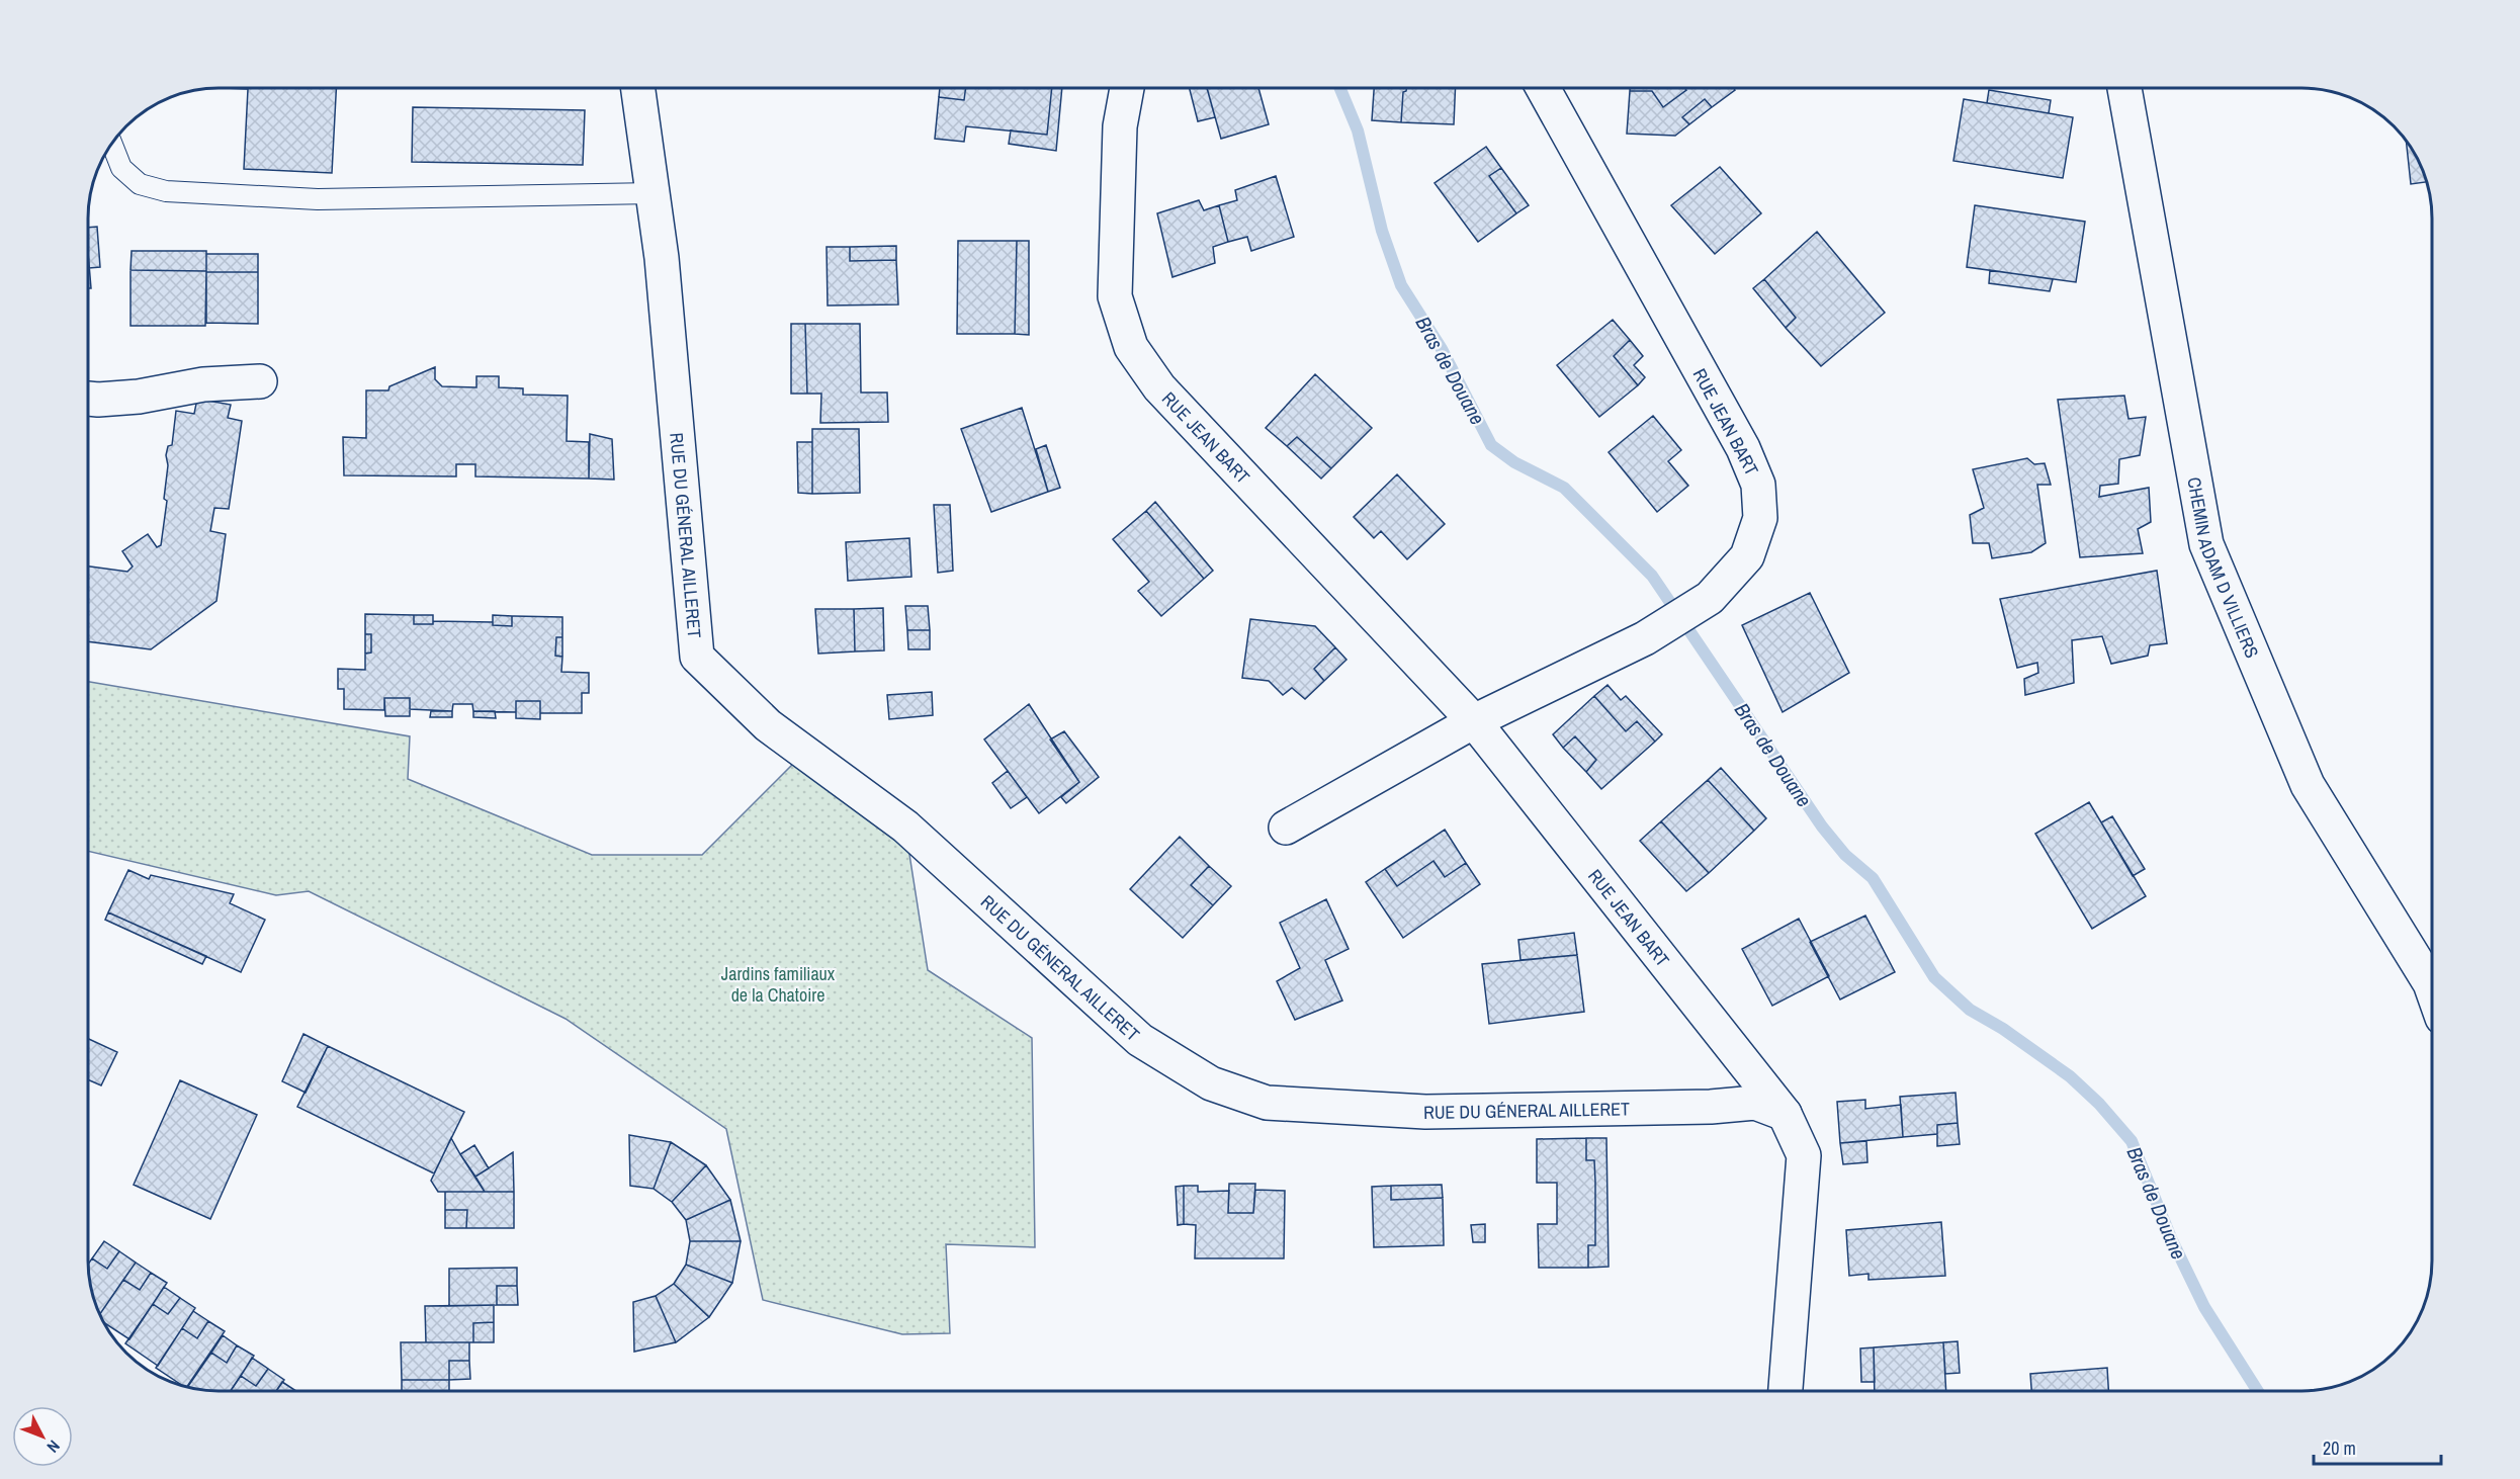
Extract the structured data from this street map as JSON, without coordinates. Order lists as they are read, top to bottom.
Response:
{
  "streets": {
    "street": ["RUE JEAN BART", "RUE DU GÉNERAL AILLERET", "CHEMIN ADAM D VILLIERS"]
  },
  "crossings": [
    ["RUE JEAN BART", "RUE DU GÉNERAL AILLERET"]
  ],
  "water": ["Bras de Douane"],
  "parks": ["Jardins familiaux de la Chatoire"],
  "scale_bar": "20 m",
  "north": "bottom right"
}
